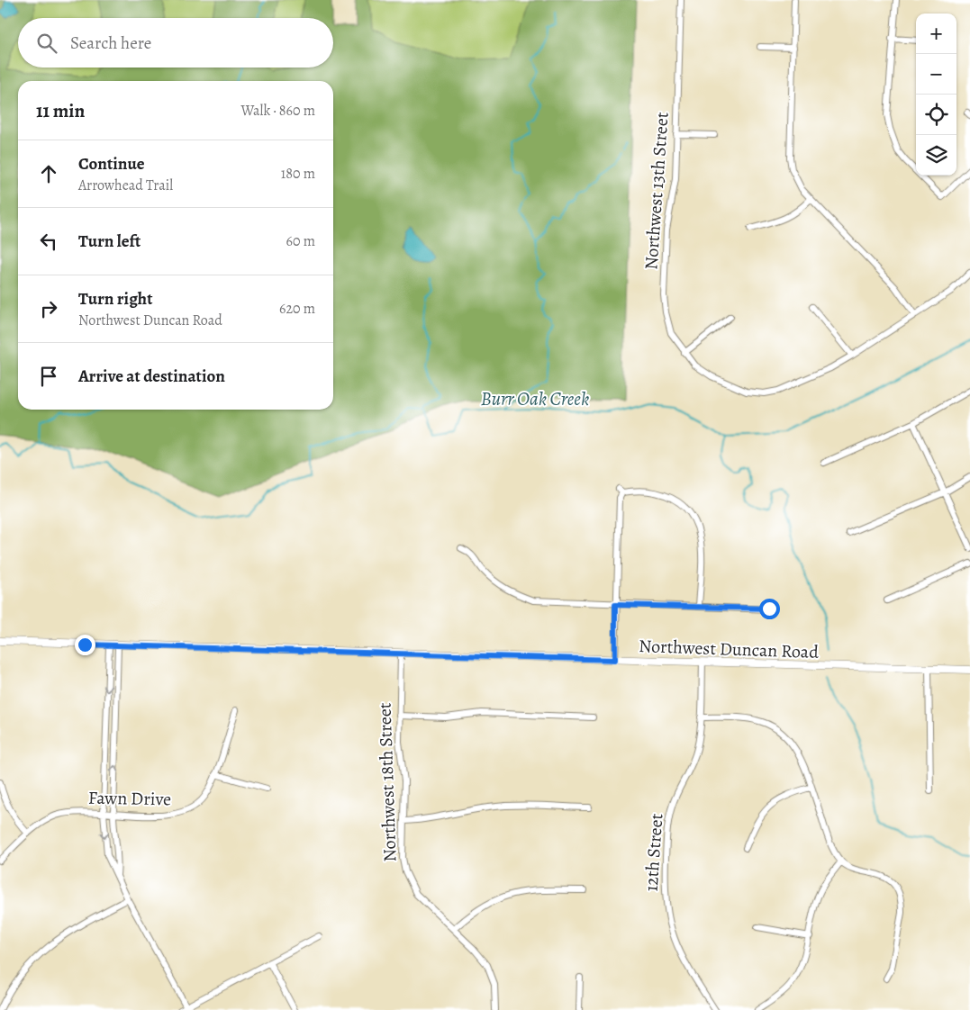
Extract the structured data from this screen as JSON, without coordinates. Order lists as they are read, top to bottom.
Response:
{
  "streets": {
    "street": [
      "Northwest 13th Street",
      "Northwest Duncan Road",
      "Northwest 18th Street",
      "Fawn Drive",
      "12th Street"
    ]
  },
  "crossings": [
    ["Northwest Duncan Road", "Northwest 18th Street"],
    ["Northwest Duncan Road", "12th Street"]
  ],
  "water": ["Burr Oak Creek"],
  "page": {
    "map_buttons": ["+", "−"],
    "search": "Search here",
    "heading": ["11 min", "Walk · 860 m"],
    "list": [
      ["Continue", "Arrowhead Trail", "180 m"],
      ["Turn left", "60 m"],
      ["Turn right", "Northwest Duncan Road", "620 m"],
      "Arrive at destination"
    ]
  }
}
